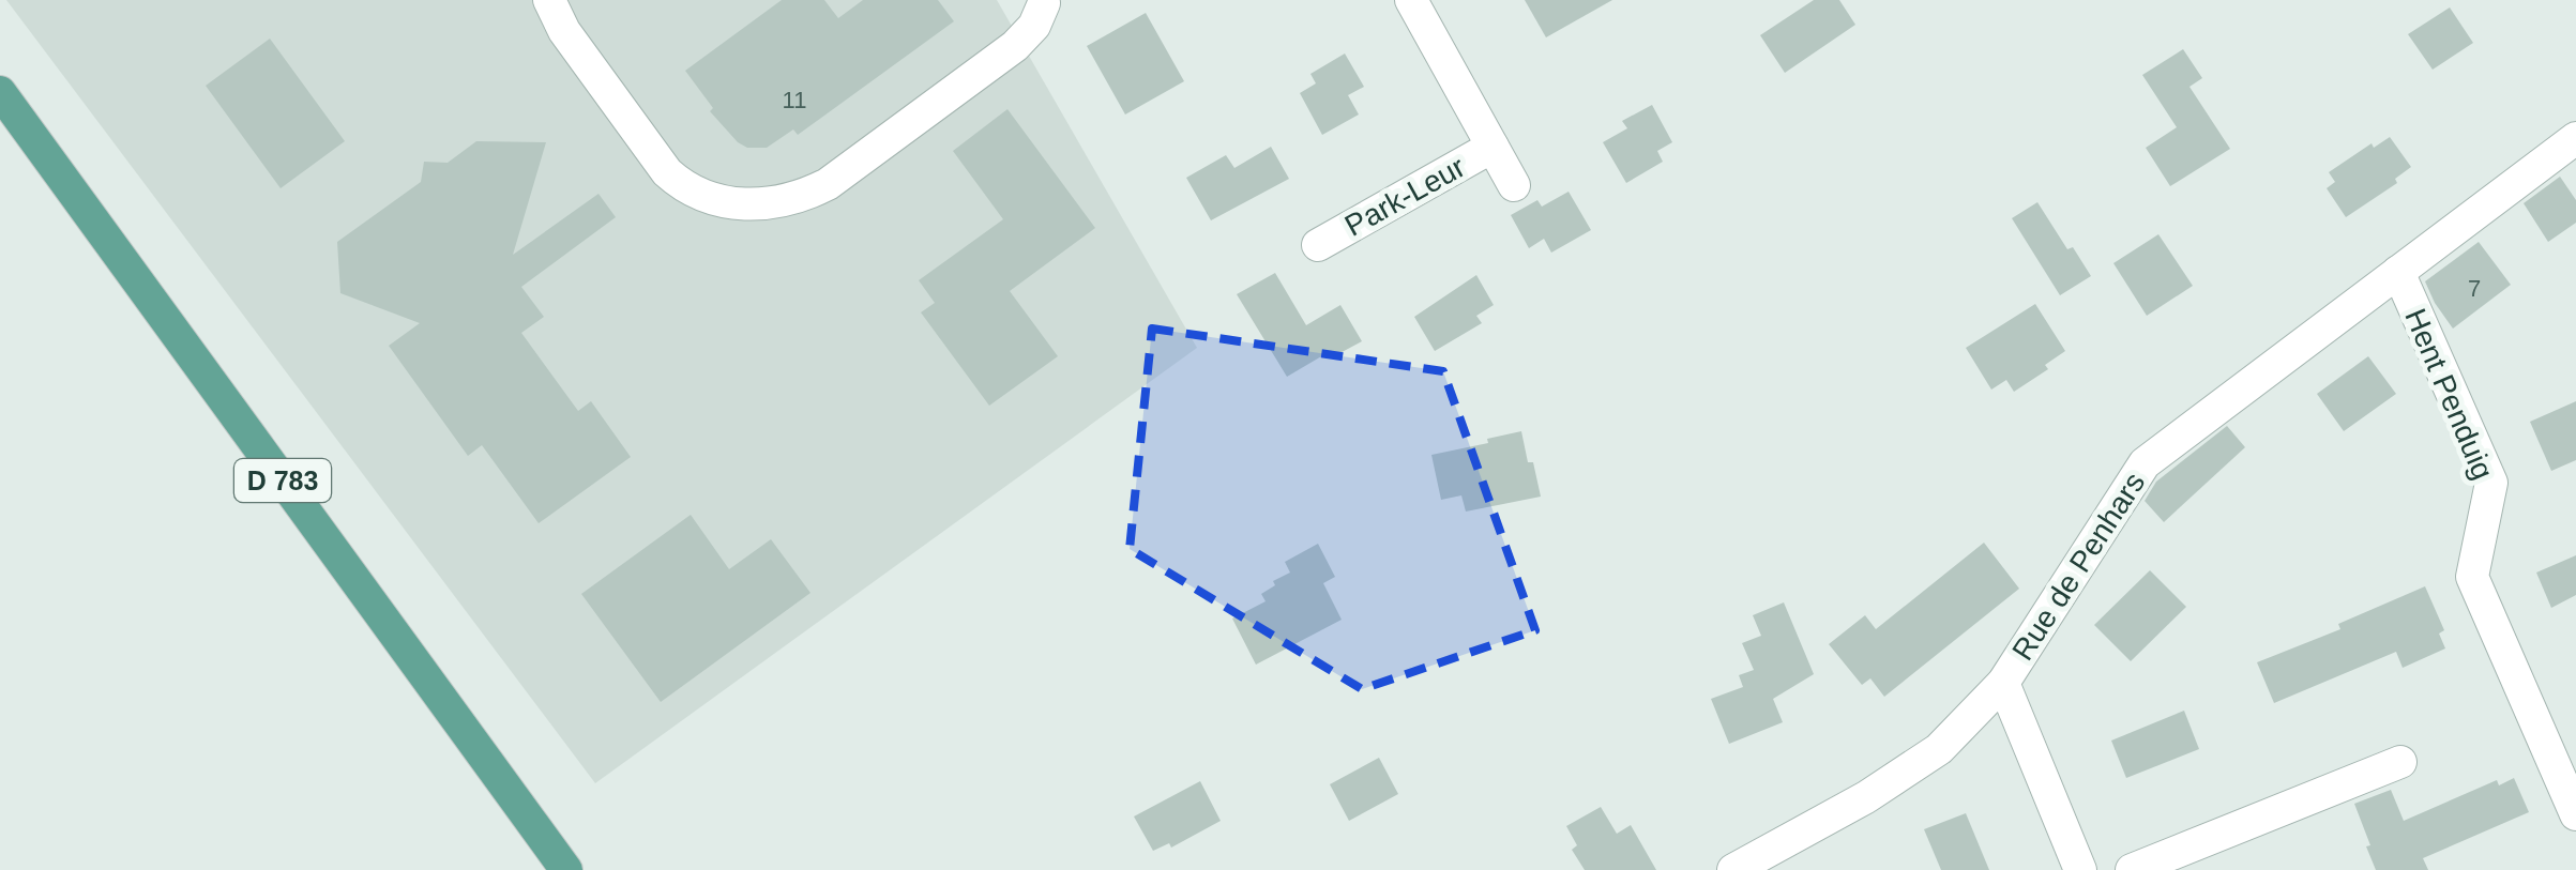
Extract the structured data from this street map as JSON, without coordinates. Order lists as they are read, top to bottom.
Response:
{
  "streets": {
    "main road": ["D 783"],
    "street": ["Park-Leur", "Hent Penduig", "Rue de Penhars"]
  },
  "crossings": [
    ["Hent Penduig", "Rue de Penhars"]
  ],
  "house_numbers": ["11", "7"]
}
